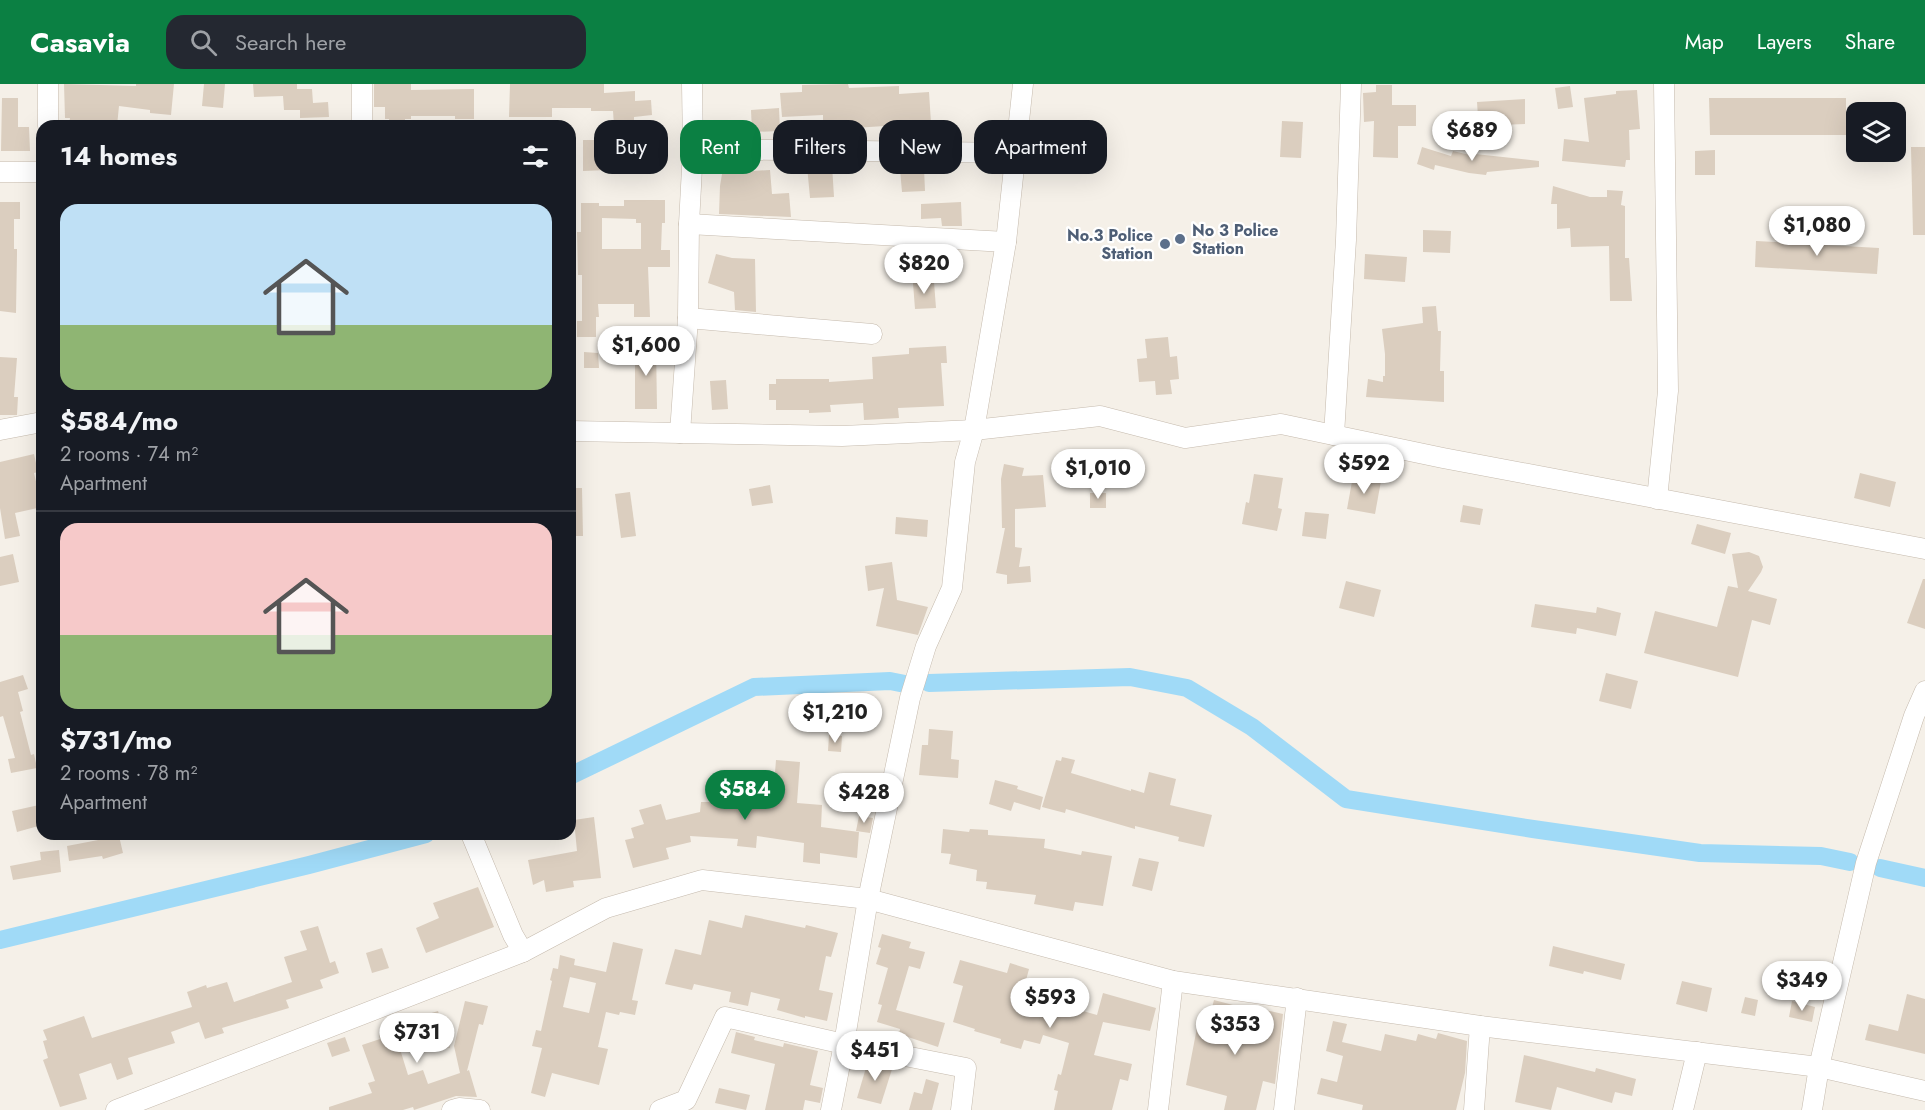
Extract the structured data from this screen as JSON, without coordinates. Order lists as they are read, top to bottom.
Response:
{
  "places": ["No 3 Police Station", "No.3 Police Station"],
  "page": {
    "header": "Casavia",
    "search": "Search here",
    "nav": ["Map", "Layers", "Share"],
    "price": [
      "$689",
      "$1,080",
      "$820",
      "$1,600",
      "$592",
      "$1,010",
      "$1,210",
      "$584",
      "$428",
      "$349",
      "$593",
      "$353",
      "$731",
      "$451"
    ],
    "chip": [
      "Buy",
      "Rent",
      "Filters",
      "New",
      "Apartment"
    ],
    "heading": "14 homes",
    "list": [
      {
        "name": "$584/mo",
        "note": "2 rooms · 74 m² · Apartment"
      },
      {
        "name": "$731/mo",
        "note": "2 rooms · 78 m² · Apartment"
      }
    ]
  }
}
